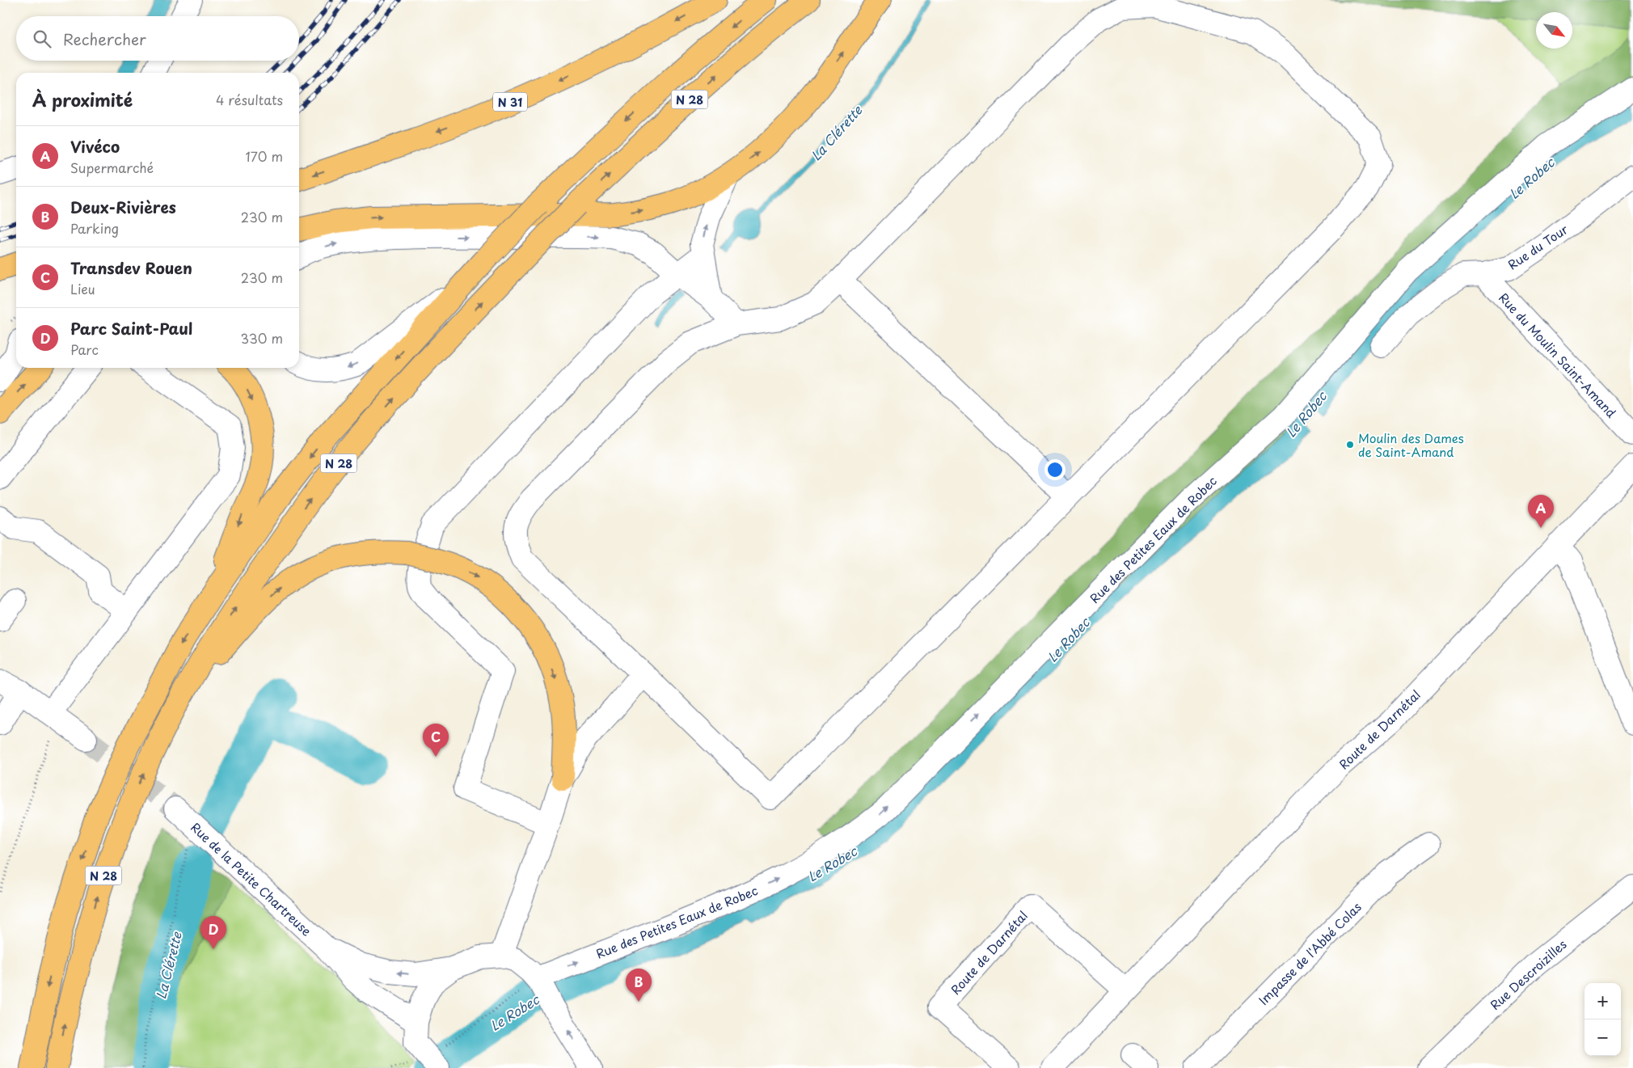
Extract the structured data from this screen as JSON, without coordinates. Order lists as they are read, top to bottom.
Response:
{
  "streets": {
    "main road": ["N 28", "N 31"],
    "street": [
      "Rue du Tour",
      "Rue du Moulin Saint-Amand",
      "Rue des Petites Eaux de Robec",
      "Route de Darnétal",
      "Rue de la Petite Chartreuse",
      "Impasse de l'Abbé Colas",
      "Rue Descroizilles"
    ]
  },
  "crossings": [
    ["Rue du Tour", "Rue du Moulin Saint-Amand"],
    ["Rue des Petites Eaux de Robec", "Rue de la Petite Chartreuse"]
  ],
  "one_way": ["Rue des Petites Eaux de Robec"],
  "water": ["La Clérette", "Le Robec"],
  "places": ["Moulin des Dames de Saint-Amand"],
  "north": "bottom right",
  "page": {
    "search": "Rechercher",
    "heading": ["À proximité", "4 résultats"],
    "list": [
      {
        "mark": "A",
        "name": "Vivéco",
        "note": "Supermarché",
        "value": "170 m"
      },
      {
        "mark": "B",
        "name": "Deux-Rivières",
        "note": "Parking",
        "value": "230 m"
      },
      {
        "mark": "C",
        "name": "Transdev Rouen",
        "note": "Lieu",
        "value": "230 m"
      },
      {
        "mark": "D",
        "name": "Parc Saint-Paul",
        "note": "Parc",
        "value": "330 m"
      }
    ],
    "pins": [
      "A",
      "C",
      "D",
      "B"
    ],
    "map_buttons": ["+", "−"]
  }
}
